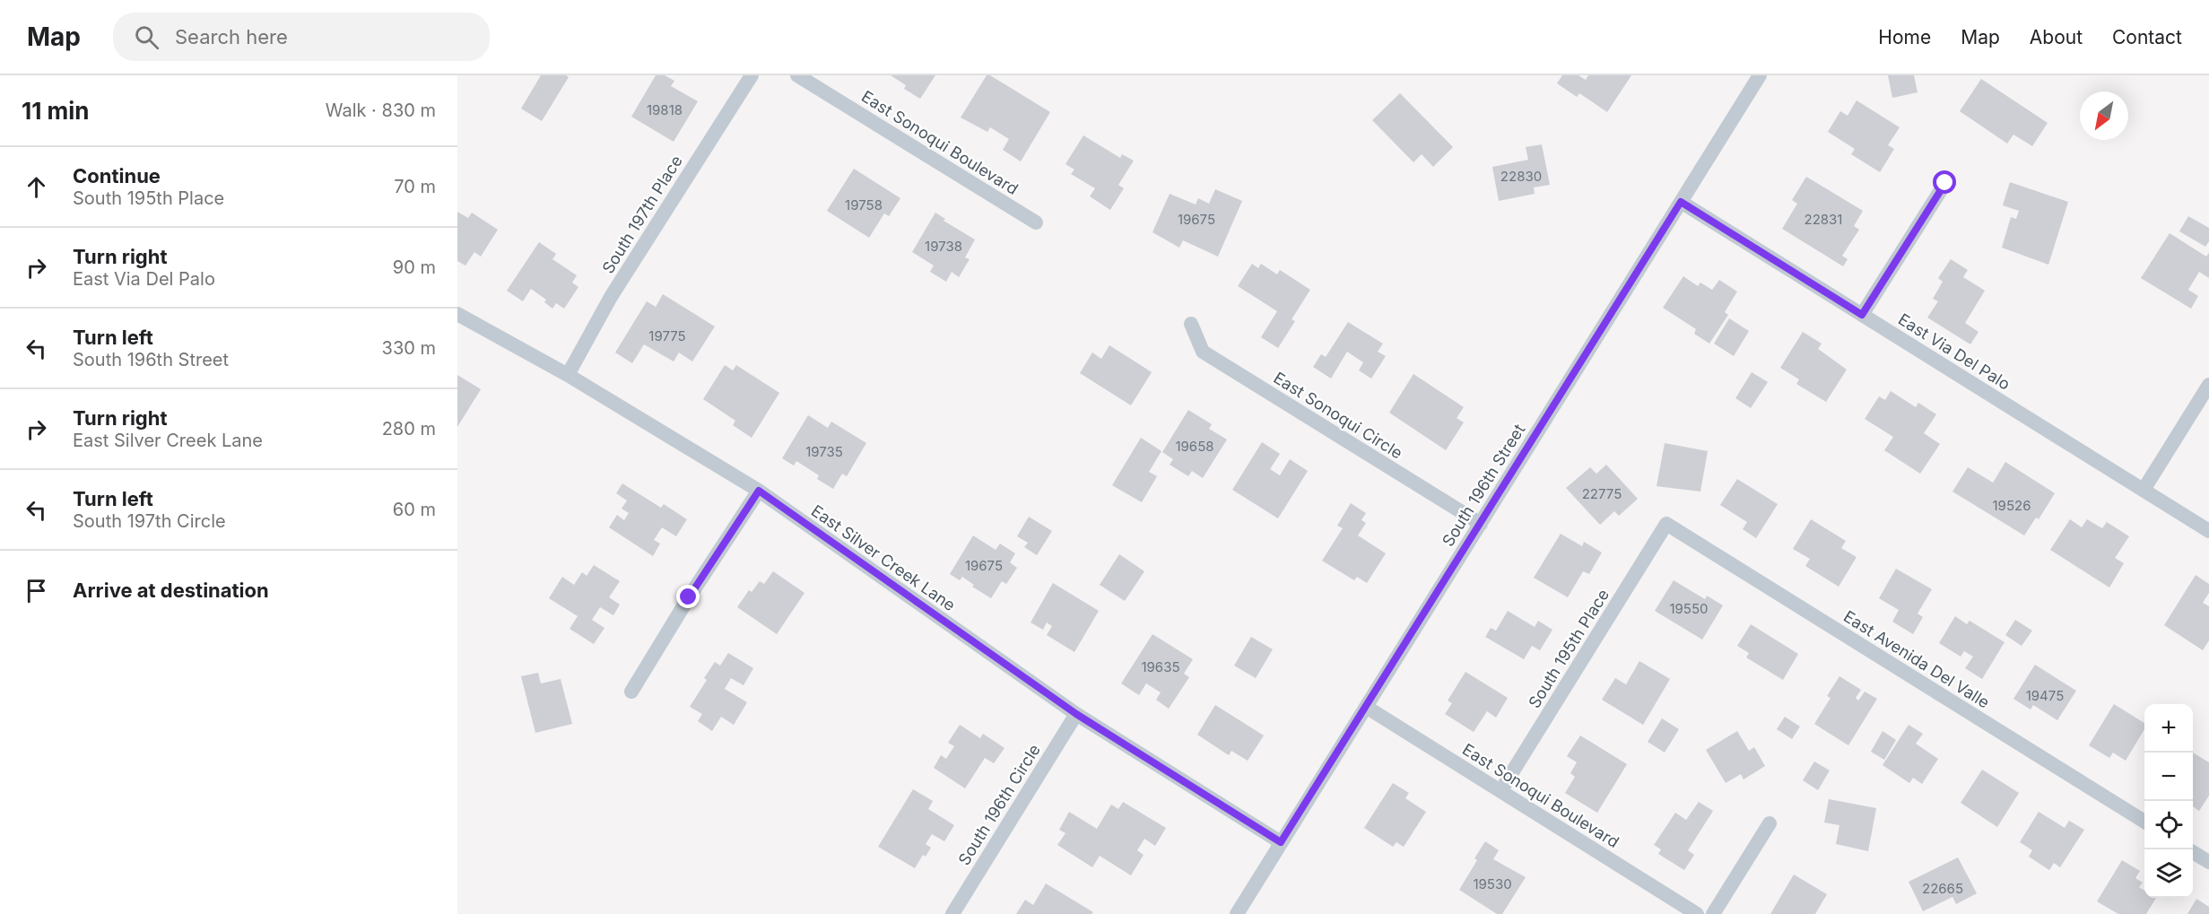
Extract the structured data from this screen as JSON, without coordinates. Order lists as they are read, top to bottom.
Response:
{
  "streets": {
    "street": [
      "East Sonoqui Boulevard",
      "South 197th Place",
      "East Via Del Palo",
      "East Sonoqui Circle",
      "South 196th Street",
      "East Silver Creek Lane",
      "South 195th Place",
      "East Avenida Del Valle",
      "South 196th Circle"
    ]
  },
  "crossings": [
    ["East Sonoqui Boulevard", "South 196th Street"],
    ["East Sonoqui Boulevard", "South 195th Place"],
    ["South 197th Place", "East Silver Creek Lane"],
    ["East Via Del Palo", "South 196th Street"],
    ["East Sonoqui Circle", "South 196th Street"],
    ["South 196th Street", "East Silver Creek Lane"],
    ["East Silver Creek Lane", "South 196th Circle"],
    ["South 195th Place", "East Avenida Del Valle"]
  ],
  "house_numbers": [
    "19818",
    "22830",
    "19758",
    "19675",
    "22831",
    "19738",
    "19775",
    "19658",
    "19735",
    "22775",
    "19526",
    "19675",
    "19550",
    "19635",
    "19475",
    "19530",
    "22665"
  ],
  "north": "bottom left",
  "page": {
    "header": "Map",
    "search": "Search here",
    "nav": [
      "Home",
      "Map",
      "About",
      "Contact"
    ],
    "heading": ["11 min", "Walk · 830 m"],
    "list": [
      ["Continue", "South 195th Place", "70 m"],
      ["Turn right", "East Via Del Palo", "90 m"],
      ["Turn left", "South 196th Street", "330 m"],
      ["Turn right", "East Silver Creek Lane", "280 m"],
      ["Turn left", "South 197th Circle", "60 m"],
      "Arrive at destination"
    ],
    "map_buttons": ["+", "−"]
  }
}
